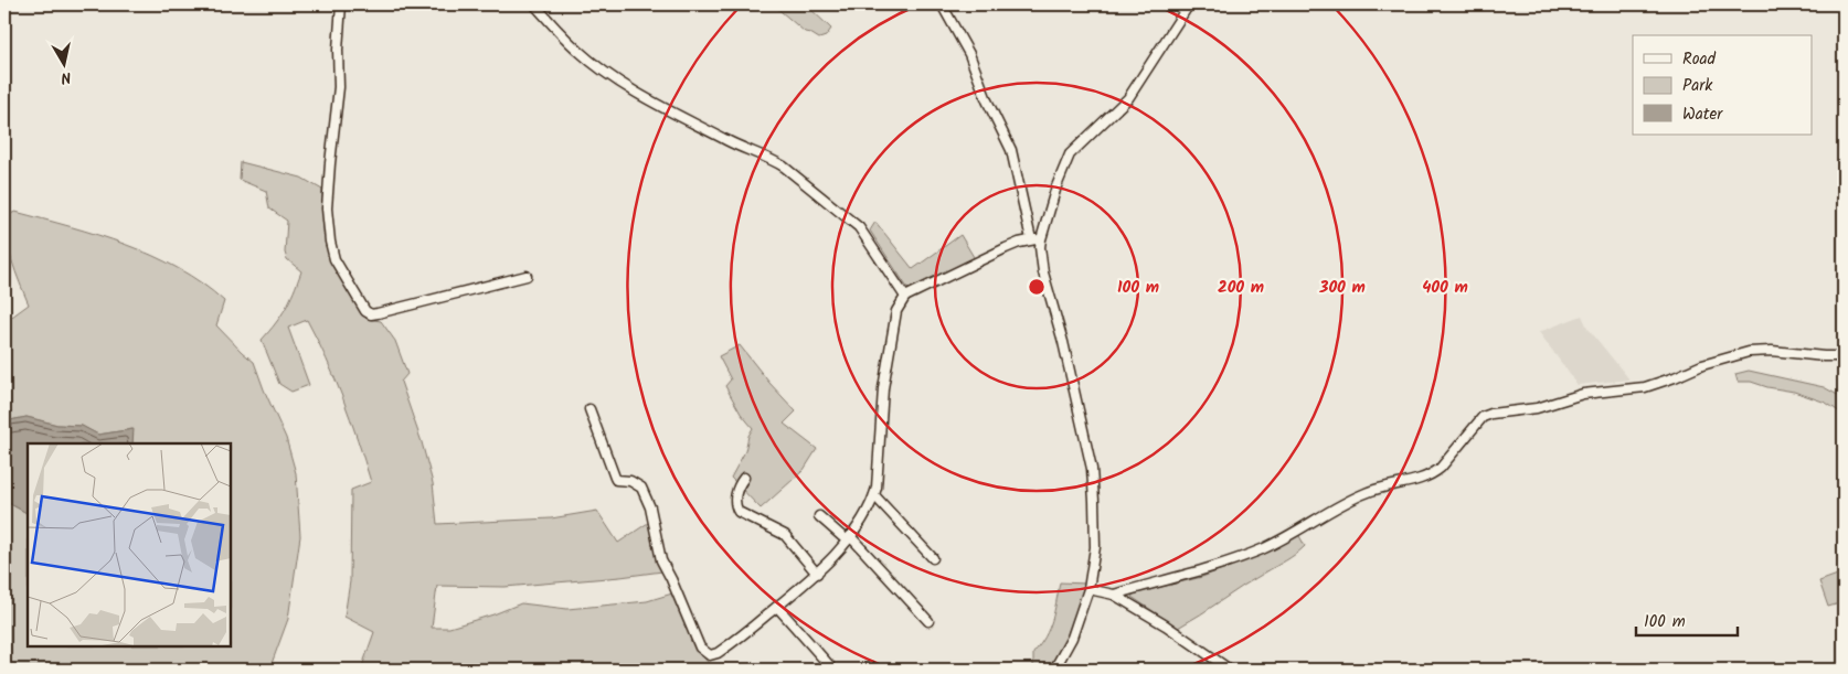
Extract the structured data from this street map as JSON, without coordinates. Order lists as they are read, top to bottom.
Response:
{
  "legend": ["Road", "Park", "Water"],
  "scale_bar": "100 m",
  "north": "bottom",
  "rings": [
    "100 m",
    "200 m",
    "300 m",
    "400 m"
  ]
}
